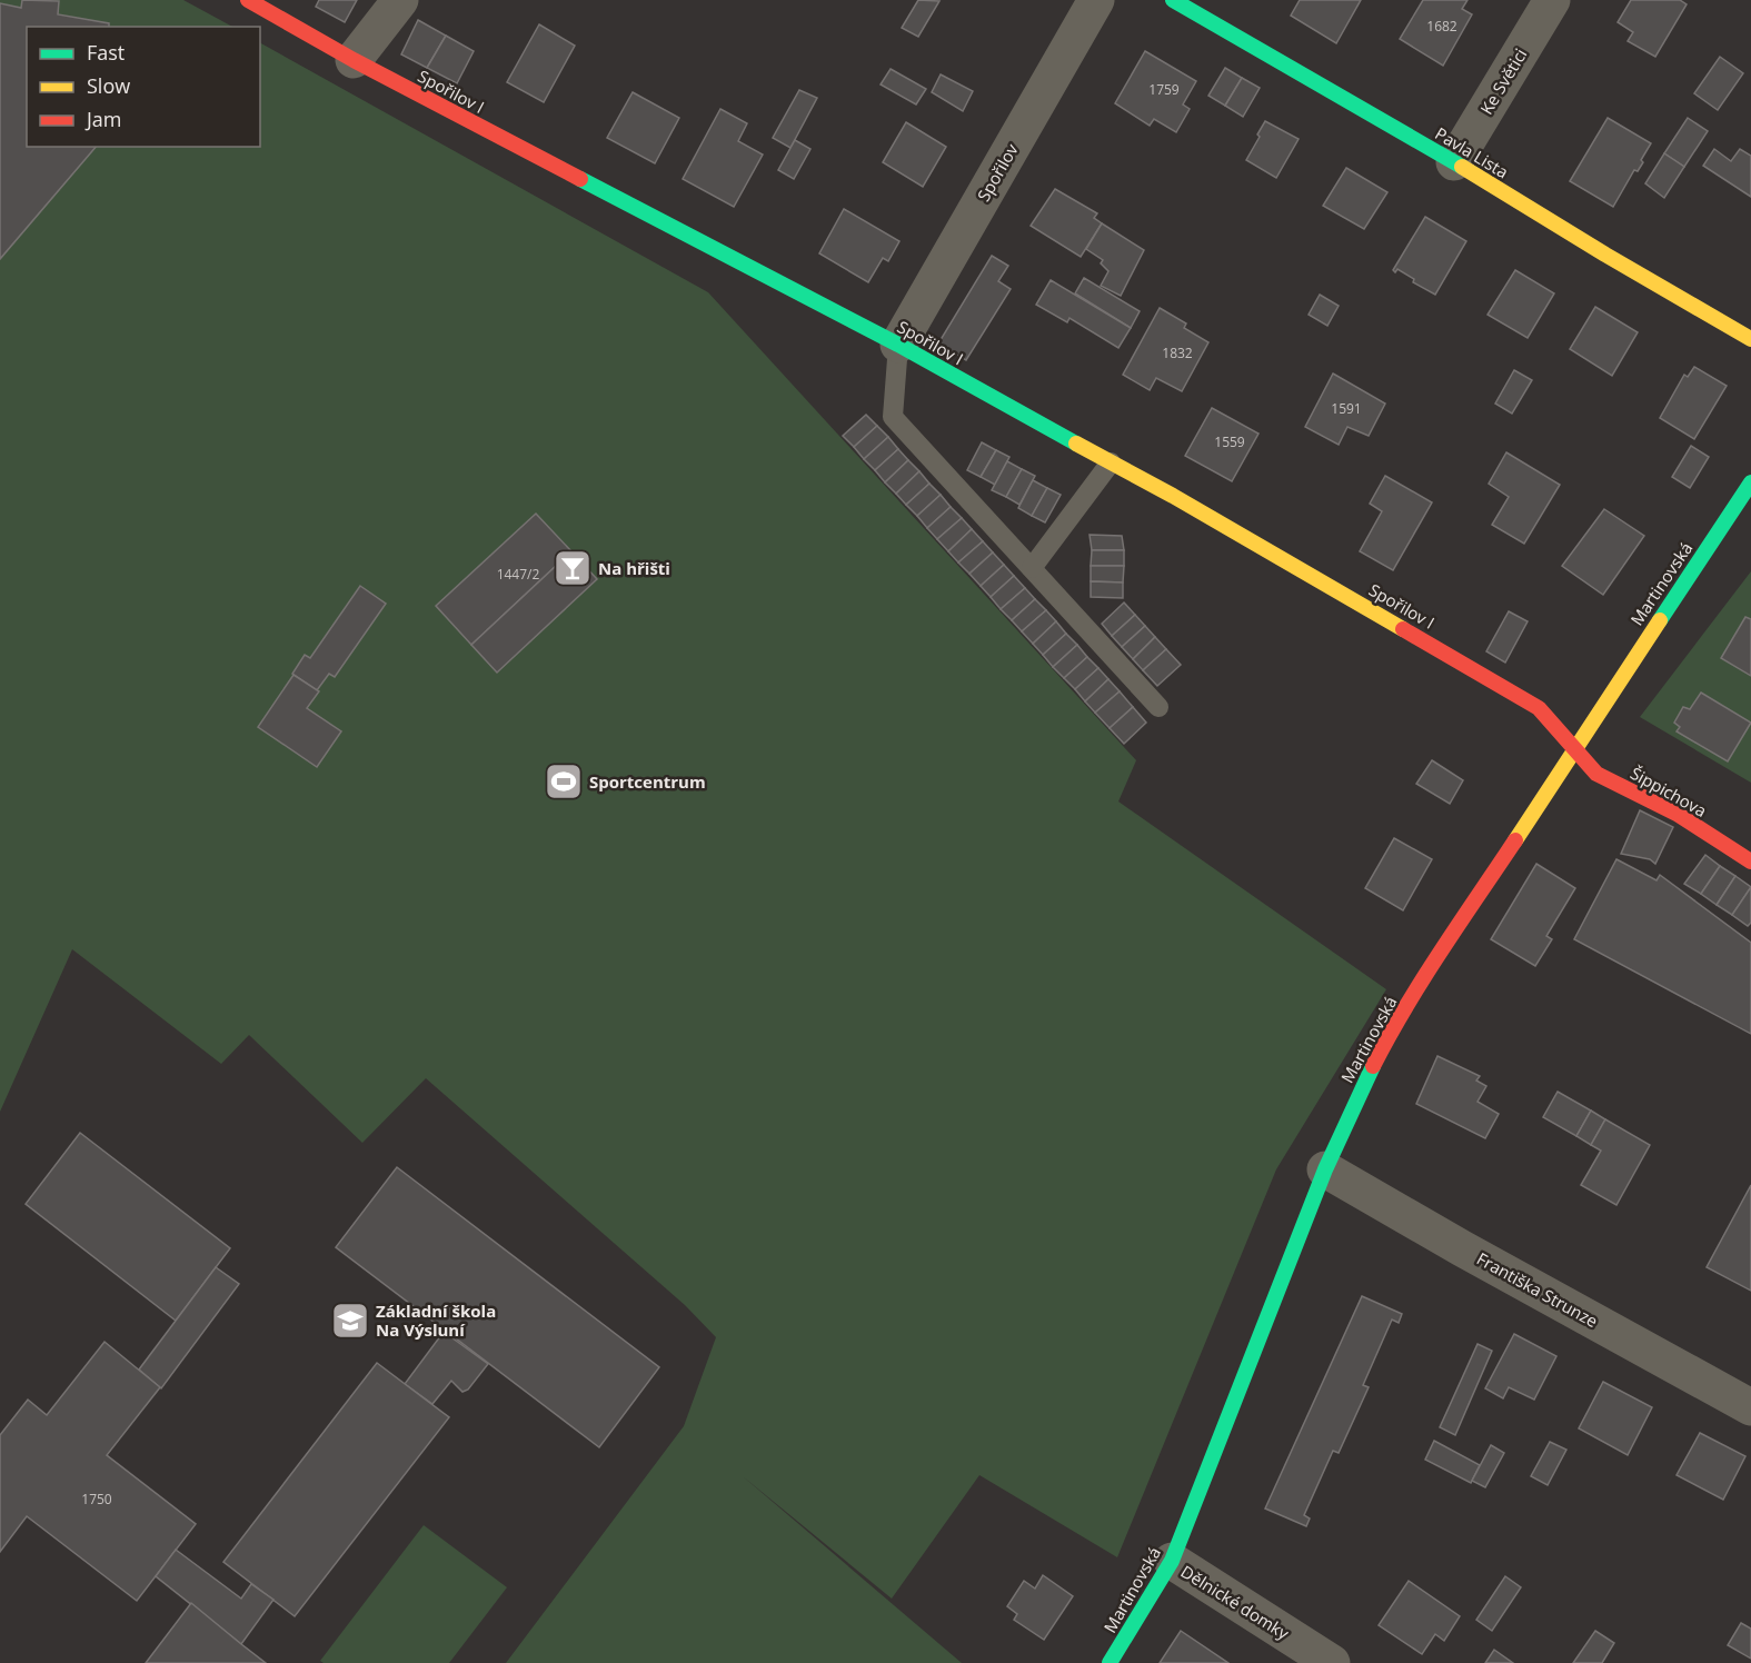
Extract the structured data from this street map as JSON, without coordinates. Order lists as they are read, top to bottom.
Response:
{
  "streets": {
    "street": [
      "Ke Světici",
      "Spořilov I",
      "Pavla Lista",
      "Spořilov",
      "Martinovská",
      "Šippichova",
      "Františka Strunze",
      "Dělnické domky"
    ]
  },
  "crossings": [
    ["Ke Světici", "Pavla Lista"],
    ["Spořilov I", "Spořilov"],
    ["Spořilov I", "Martinovská"],
    ["Spořilov I", "Šippichova"],
    ["Martinovská", "Šippichova"],
    ["Martinovská", "Františka Strunze"],
    ["Martinovská", "Dělnické domky"]
  ],
  "places": {
    "bar": ["Na hřišti"],
    "sports": ["Sportcentrum"],
    "school or university": ["Základní škola Na Výsluní"]
  },
  "house_numbers": [
    "1682",
    "1759",
    "1832",
    "1591",
    "1559",
    "1447/2",
    "1750"
  ],
  "legend": ["Fast", "Slow", "Jam"]
}
